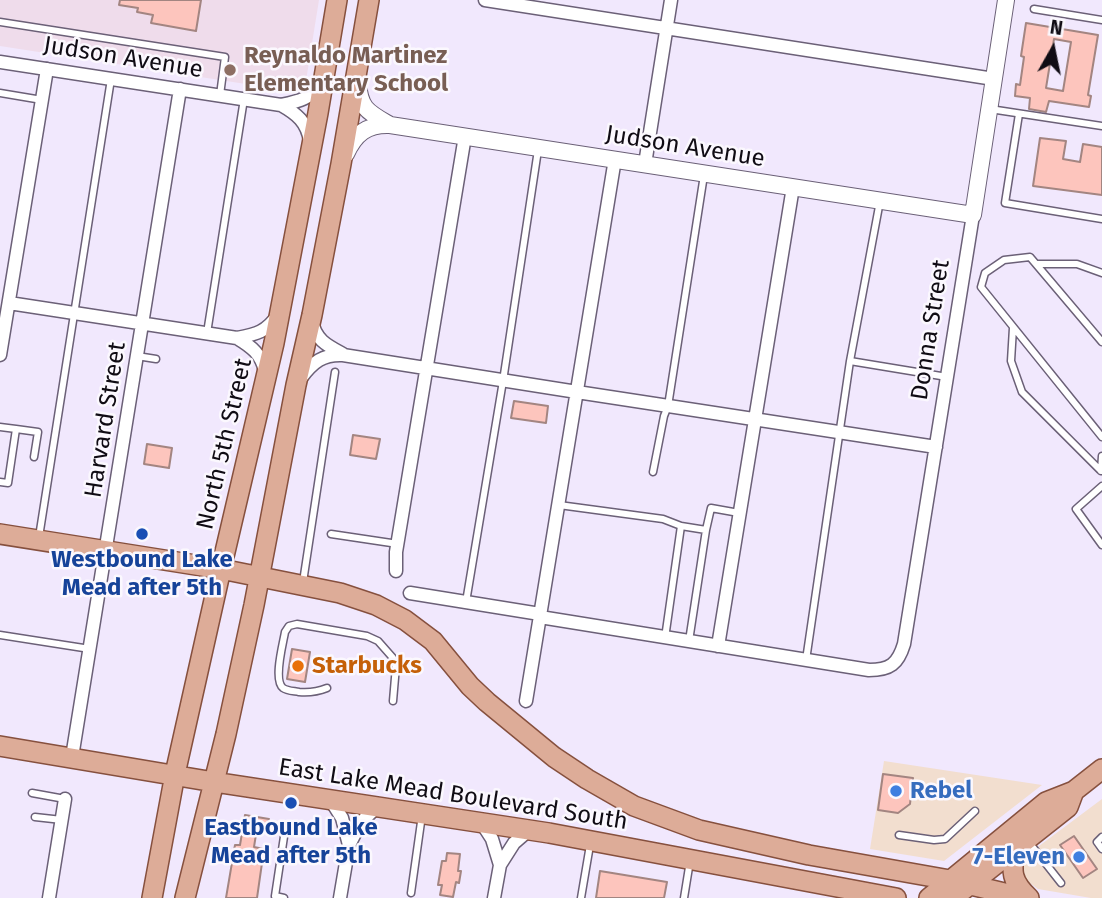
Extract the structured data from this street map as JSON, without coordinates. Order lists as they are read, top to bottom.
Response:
{
  "streets": {
    "main road": ["North 5th Street", "East Lake Mead Boulevard South"],
    "street": ["Judson Avenue", "Donna Street", "Harvard Street"]
  },
  "crossings": [
    ["Judson Avenue", "Donna Street"],
    ["Judson Avenue", "Harvard Street"],
    ["Judson Avenue", "North 5th Street"],
    ["Harvard Street", "East Lake Mead Boulevard South"],
    ["North 5th Street", "East Lake Mead Boulevard South"]
  ],
  "places": [
    "Reynaldo Martinez Elementary School",
    "Westbound Lake Mead after 5th",
    "Starbucks",
    "Rebel",
    "Eastbound Lake Mead after 5th",
    "7-Eleven"
  ],
  "north": "top"
}
